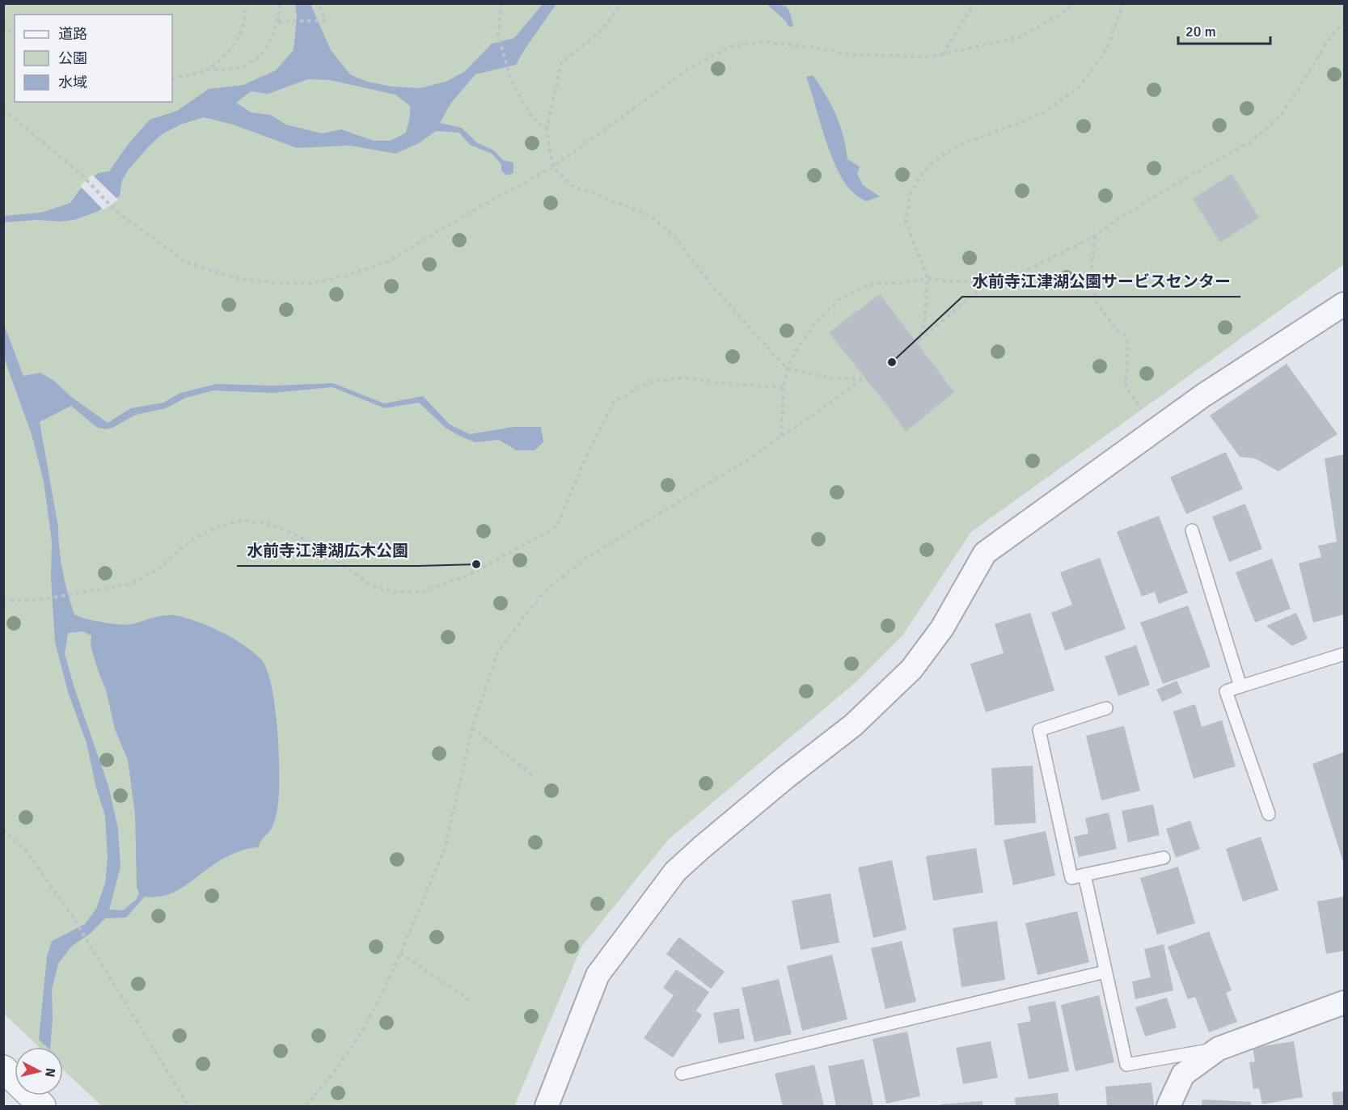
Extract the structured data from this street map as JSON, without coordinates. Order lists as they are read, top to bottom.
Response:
{
  "places": ["水前寺江津湖公園サービスセンター", "水前寺江津湖広木公園"],
  "legend": ["道路", "公園", "水域"],
  "scale_bar": "20 m",
  "north": "right"
}
